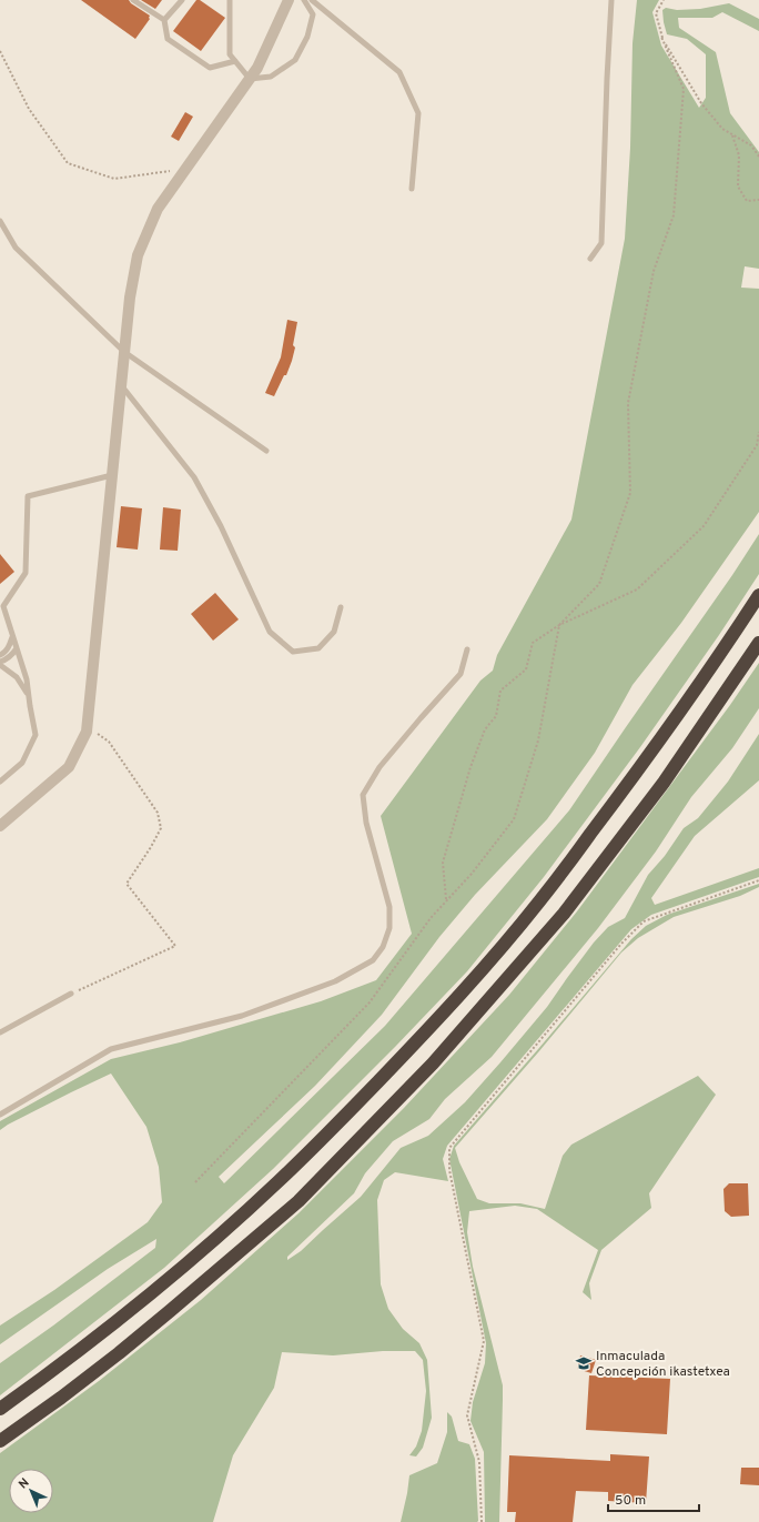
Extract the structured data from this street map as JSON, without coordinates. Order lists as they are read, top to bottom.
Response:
{
  "places": {
    "school or university": ["Inmaculada Concepción ikastetxea"]
  },
  "scale_bar": "50 m",
  "north": "top left"
}
